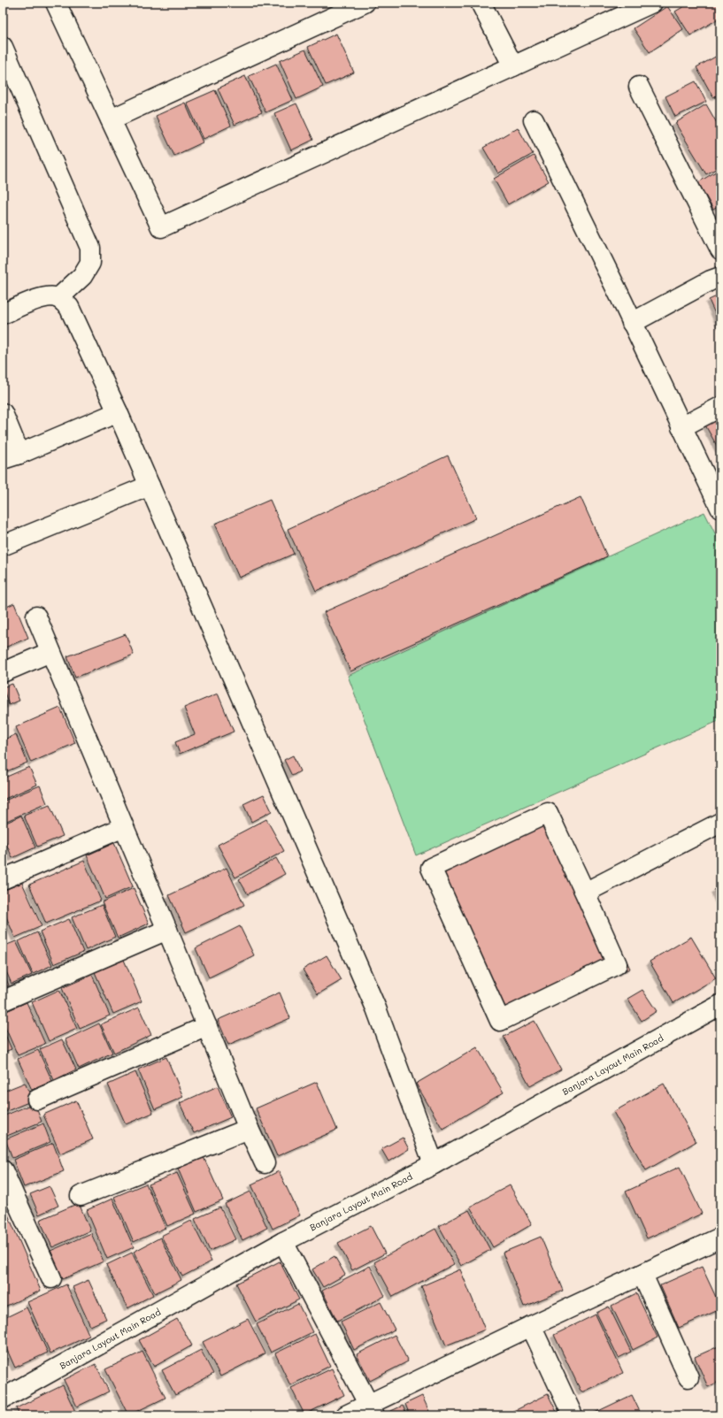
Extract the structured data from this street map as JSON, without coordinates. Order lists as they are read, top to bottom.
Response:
{
  "streets": {
    "street": ["Banjara Layout Main Road"]
  }
}
